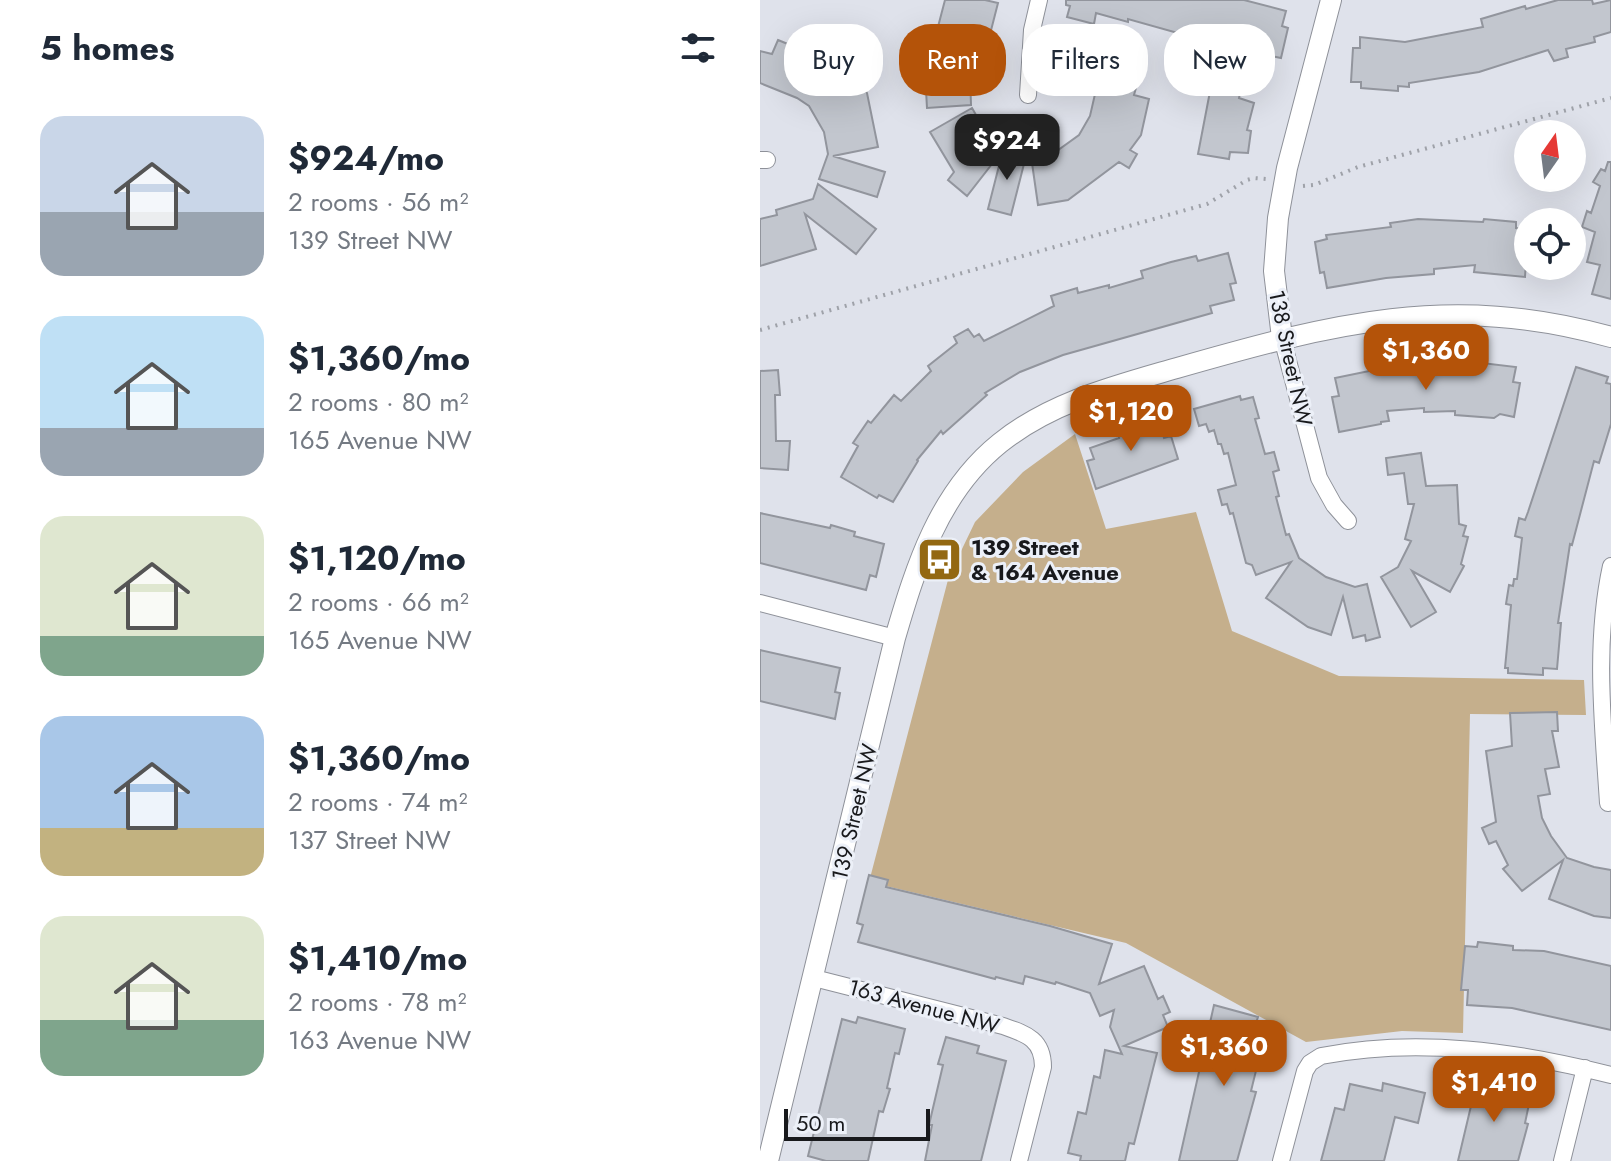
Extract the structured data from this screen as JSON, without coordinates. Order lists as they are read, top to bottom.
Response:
{
  "streets": {
    "street": ["138 Street NW", "139 Street NW", "163 Avenue NW"]
  },
  "crossings": [
    ["138 Street NW", "139 Street NW"],
    ["139 Street NW", "163 Avenue NW"]
  ],
  "places": {
    "bus stop": ["139 Street & 164 Avenue"]
  },
  "scale_bar": "50 m",
  "north": "top",
  "page": {
    "heading": "5 homes",
    "chip": [
      "Buy",
      "Rent",
      "Filters",
      "New"
    ],
    "list": [
      {
        "name": "$924/mo",
        "note": "2 rooms · 56 m² · 139 Street NW"
      },
      {
        "name": "$1,360/mo",
        "note": "2 rooms · 80 m² · 165 Avenue NW"
      },
      {
        "name": "$1,120/mo",
        "note": "2 rooms · 66 m² · 165 Avenue NW"
      },
      {
        "name": "$1,360/mo",
        "note": "2 rooms · 74 m² · 137 Street NW"
      },
      {
        "name": "$1,410/mo",
        "note": "2 rooms · 78 m² · 163 Avenue NW"
      }
    ],
    "price": [
      "$924",
      "$1,360",
      "$1,120",
      "$1,360",
      "$1,410"
    ],
    "scale": "50 m"
  }
}
